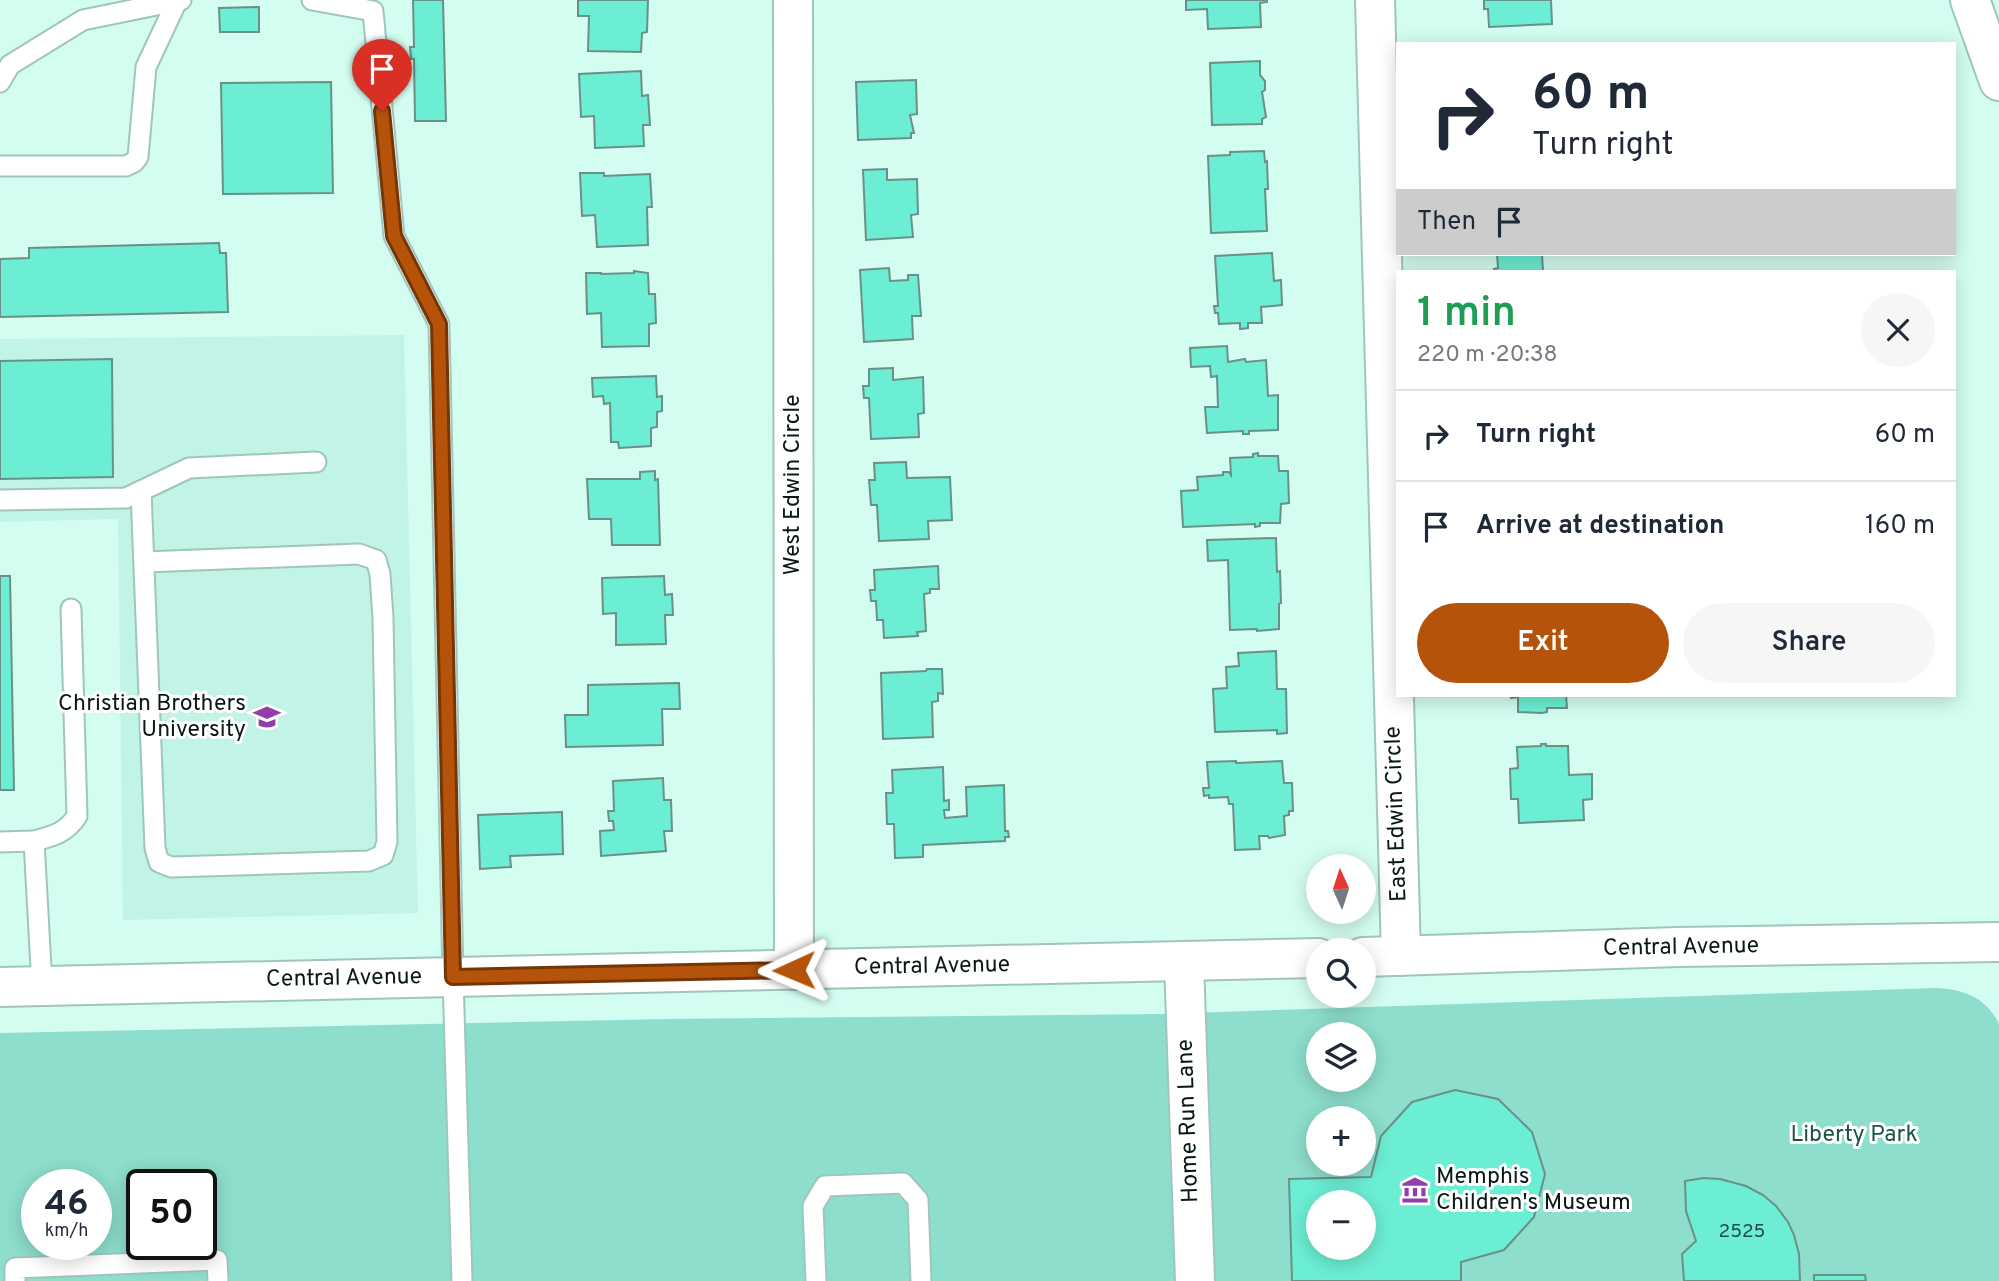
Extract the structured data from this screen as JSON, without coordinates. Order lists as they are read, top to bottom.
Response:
{
  "streets": {
    "street": [
      "West Edwin Circle",
      "East Edwin Circle",
      "Central Avenue",
      "Home Run Lane"
    ]
  },
  "crossings": [
    ["West Edwin Circle", "Central Avenue"],
    ["East Edwin Circle", "Central Avenue"],
    ["Central Avenue", "Home Run Lane"]
  ],
  "parks": ["Liberty Park"],
  "places": {
    "school or university": ["Christian Brothers University"],
    "museum": ["Memphis Children's Museum"]
  },
  "house_numbers": ["2525"],
  "north": "top",
  "page": {
    "turn": ["60 m", "Turn right"],
    "then": "Then",
    "heading": ["1 min", "220 m · 20:38"],
    "list": [
      {
        "name": "Turn right",
        "value": "60 m"
      },
      {
        "name": "Arrive at destination",
        "value": "160 m"
      }
    ],
    "buttons": ["Exit", "Share"],
    "map_buttons": ["+", "−"],
    "speed": "46 km/h",
    "limit": "50"
  }
}
